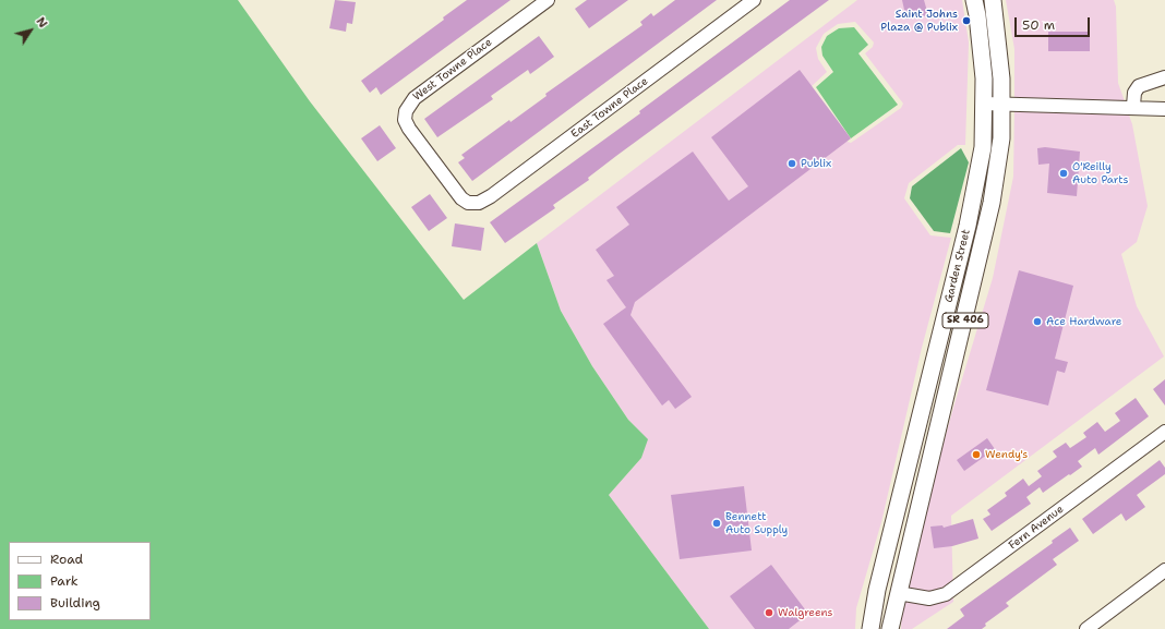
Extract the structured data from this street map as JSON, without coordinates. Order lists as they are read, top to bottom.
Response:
{
  "streets": {
    "main road": ["Garden Street", "SR 406"],
    "street": ["West Towne Place", "East Towne Place", "Fern Avenue"]
  },
  "crossings": [
    ["West Towne Place", "East Towne Place"],
    ["Garden Street", "Fern Avenue"]
  ],
  "places": [
    "Saint Johns Plaza @ Publix",
    "Publix",
    "O'Reilly Auto Parts",
    "Ace Hardware",
    "Wendy's",
    "Bennett Auto Supply",
    "Walgreens"
  ],
  "legend": ["Road", "Park", "Building"],
  "scale_bar": "50 m",
  "north": "top right"
}
